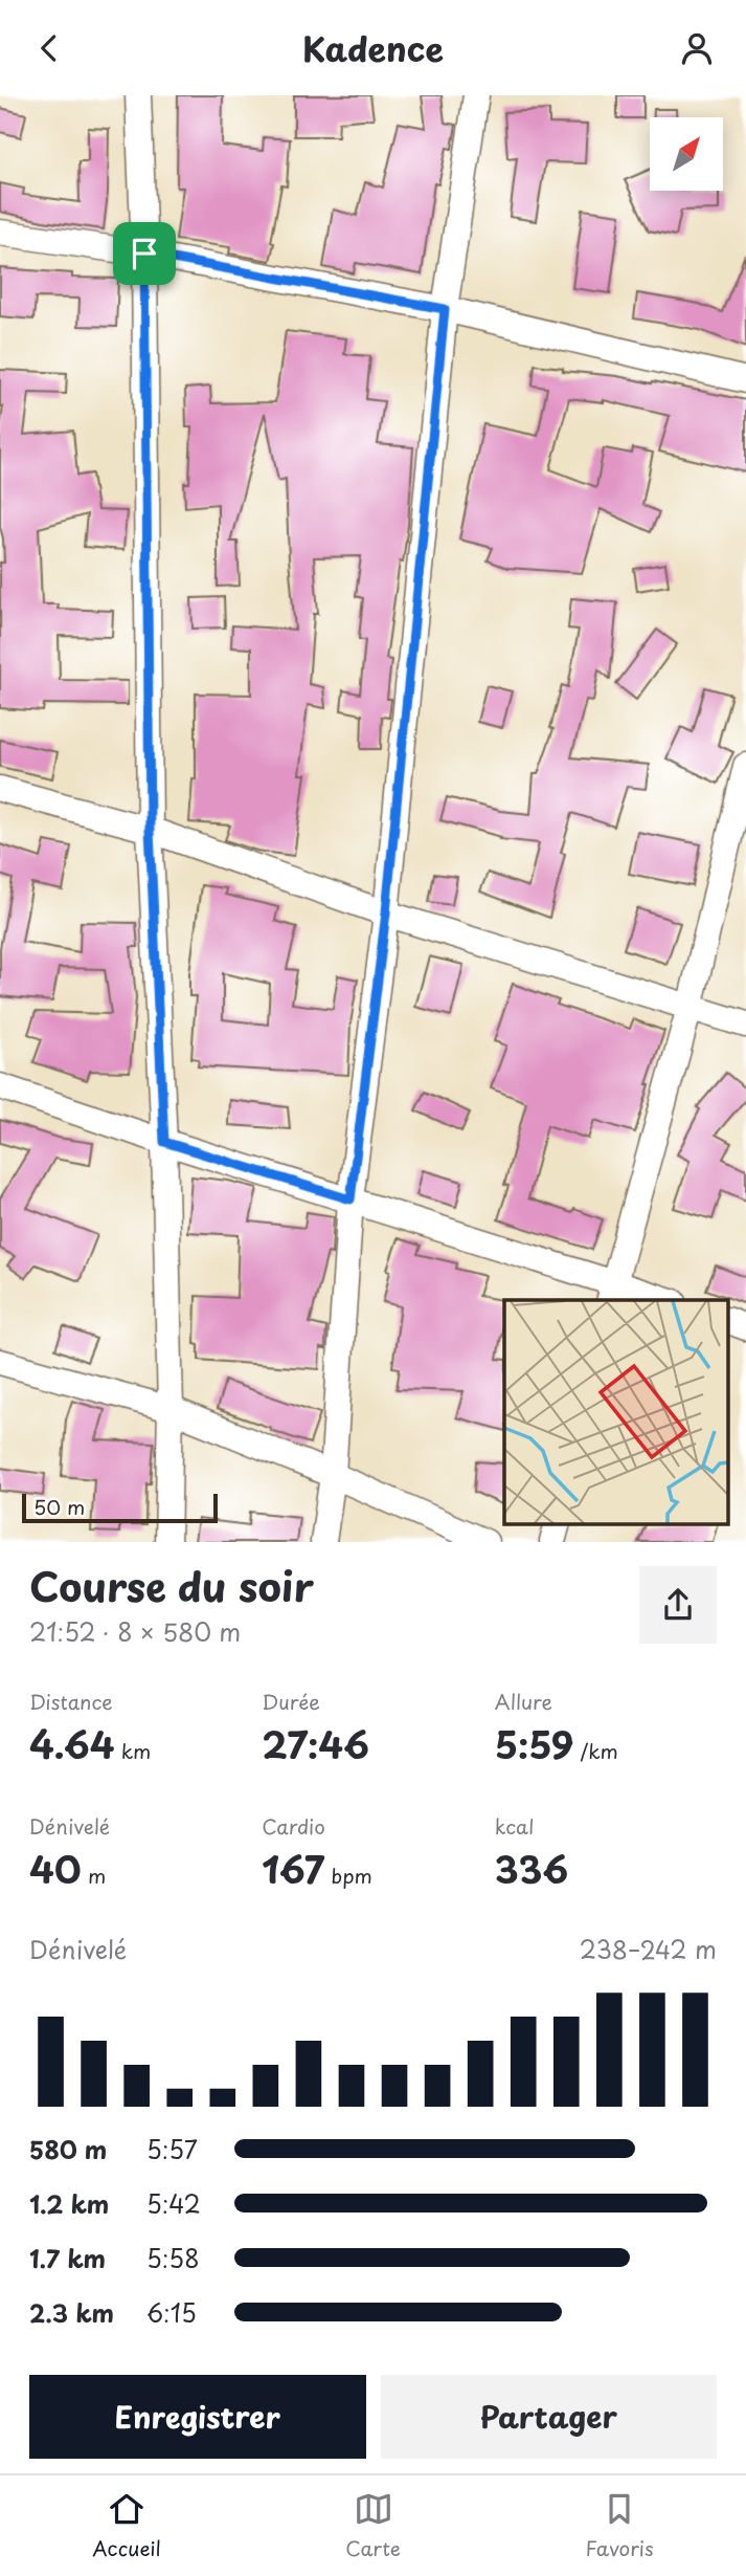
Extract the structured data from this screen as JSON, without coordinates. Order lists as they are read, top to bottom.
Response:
{
  "scale_bar": "50 m",
  "north": "top right",
  "page": {
    "header": "Kadence",
    "scale": "50 m",
    "heading": ["Course du soir", "21:52 · 8 × 580 m"],
    "stats": [
      ["Distance", "4.64 km"],
      ["Durée", "27:46"],
      ["Allure", "5:59 /km"],
      ["Dénivelé", "40 m"],
      ["Cardio", "167 bpm"],
      ["kcal", "336"]
    ],
    "chart": ["Dénivelé", "238–242 m"],
    "list": [
      {
        "name": "580 m",
        "note": "5:57"
      },
      {
        "name": "1.2 km",
        "note": "5:42"
      },
      {
        "name": "1.7 km",
        "note": "5:58"
      },
      {
        "name": "2.3 km",
        "note": "6:15"
      }
    ],
    "buttons": ["Enregistrer", "Partager"],
    "tabs": ["Accueil", "Carte", "Favoris"]
  }
}
